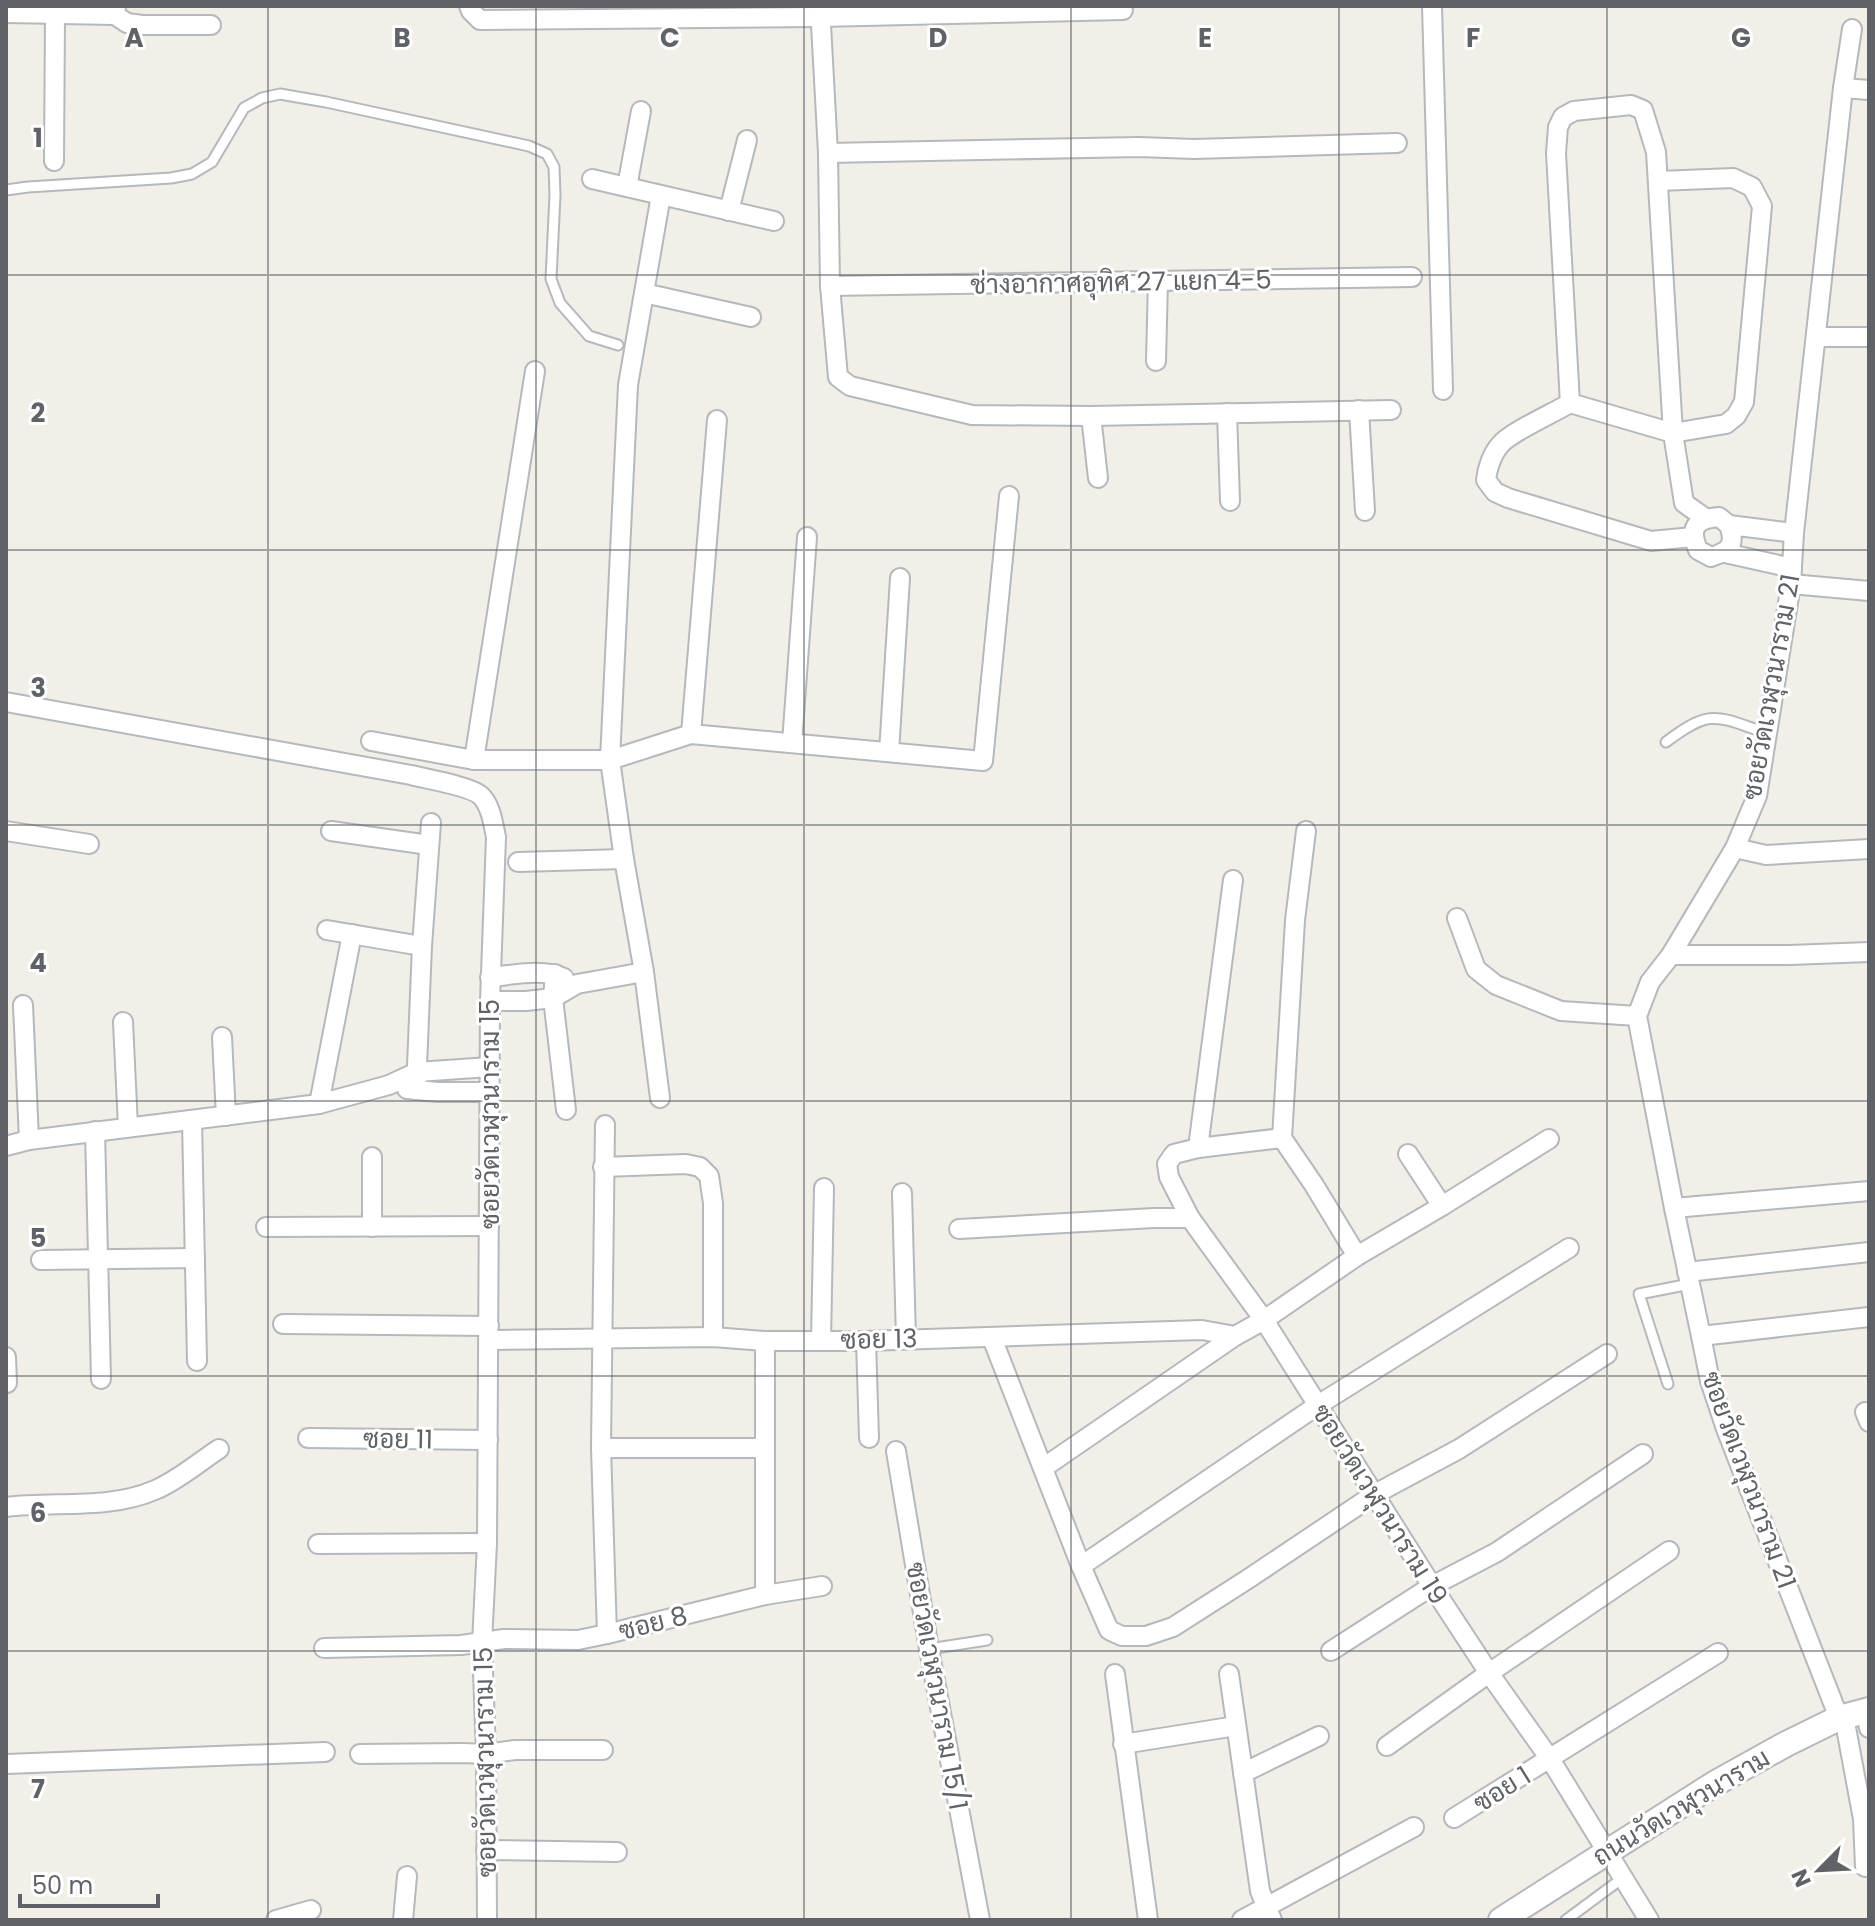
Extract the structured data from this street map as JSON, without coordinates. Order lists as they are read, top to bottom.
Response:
{
  "streets": {
    "street": [
      "ช่างอากาศอุทิศ 27 แยก 4-5",
      "ซอยวัดเวฬุวนาราม 21",
      "ซอยวัดเวฬุวนาราม 15",
      "ซอย 13",
      "ซอย 11",
      "ซอยวัดเวฬุวนาราม 19",
      "ซอย 8",
      "ซอยวัดเวฬุวนาราม 15/1",
      "ซอย 1",
      "ถนนวัดเวฬุวนาราม"
    ]
  },
  "crossings": [
    ["ซอยวัดเวฬุวนาราม 21", "ถนนวัดเวฬุวนาราม"],
    ["ซอยวัดเวฬุวนาราม 15", "ซอย 13"],
    ["ซอยวัดเวฬุวนาราม 15", "ซอย 11"],
    ["ซอยวัดเวฬุวนาราม 15", "ซอย 8"],
    ["ซอยวัดเวฬุวนาราม 19", "ซอย 1"],
    ["ซอยวัดเวฬุวนาราม 19", "ถนนวัดเวฬุวนาราม"]
  ],
  "scale_bar": "50 m",
  "north": "bottom left",
  "grid": {
    "columns": [
      "A",
      "B",
      "C",
      "D",
      "E",
      "F",
      "G"
    ],
    "rows": [
      "1",
      "2",
      "3",
      "4",
      "5",
      "6",
      "7"
    ]
  }
}
